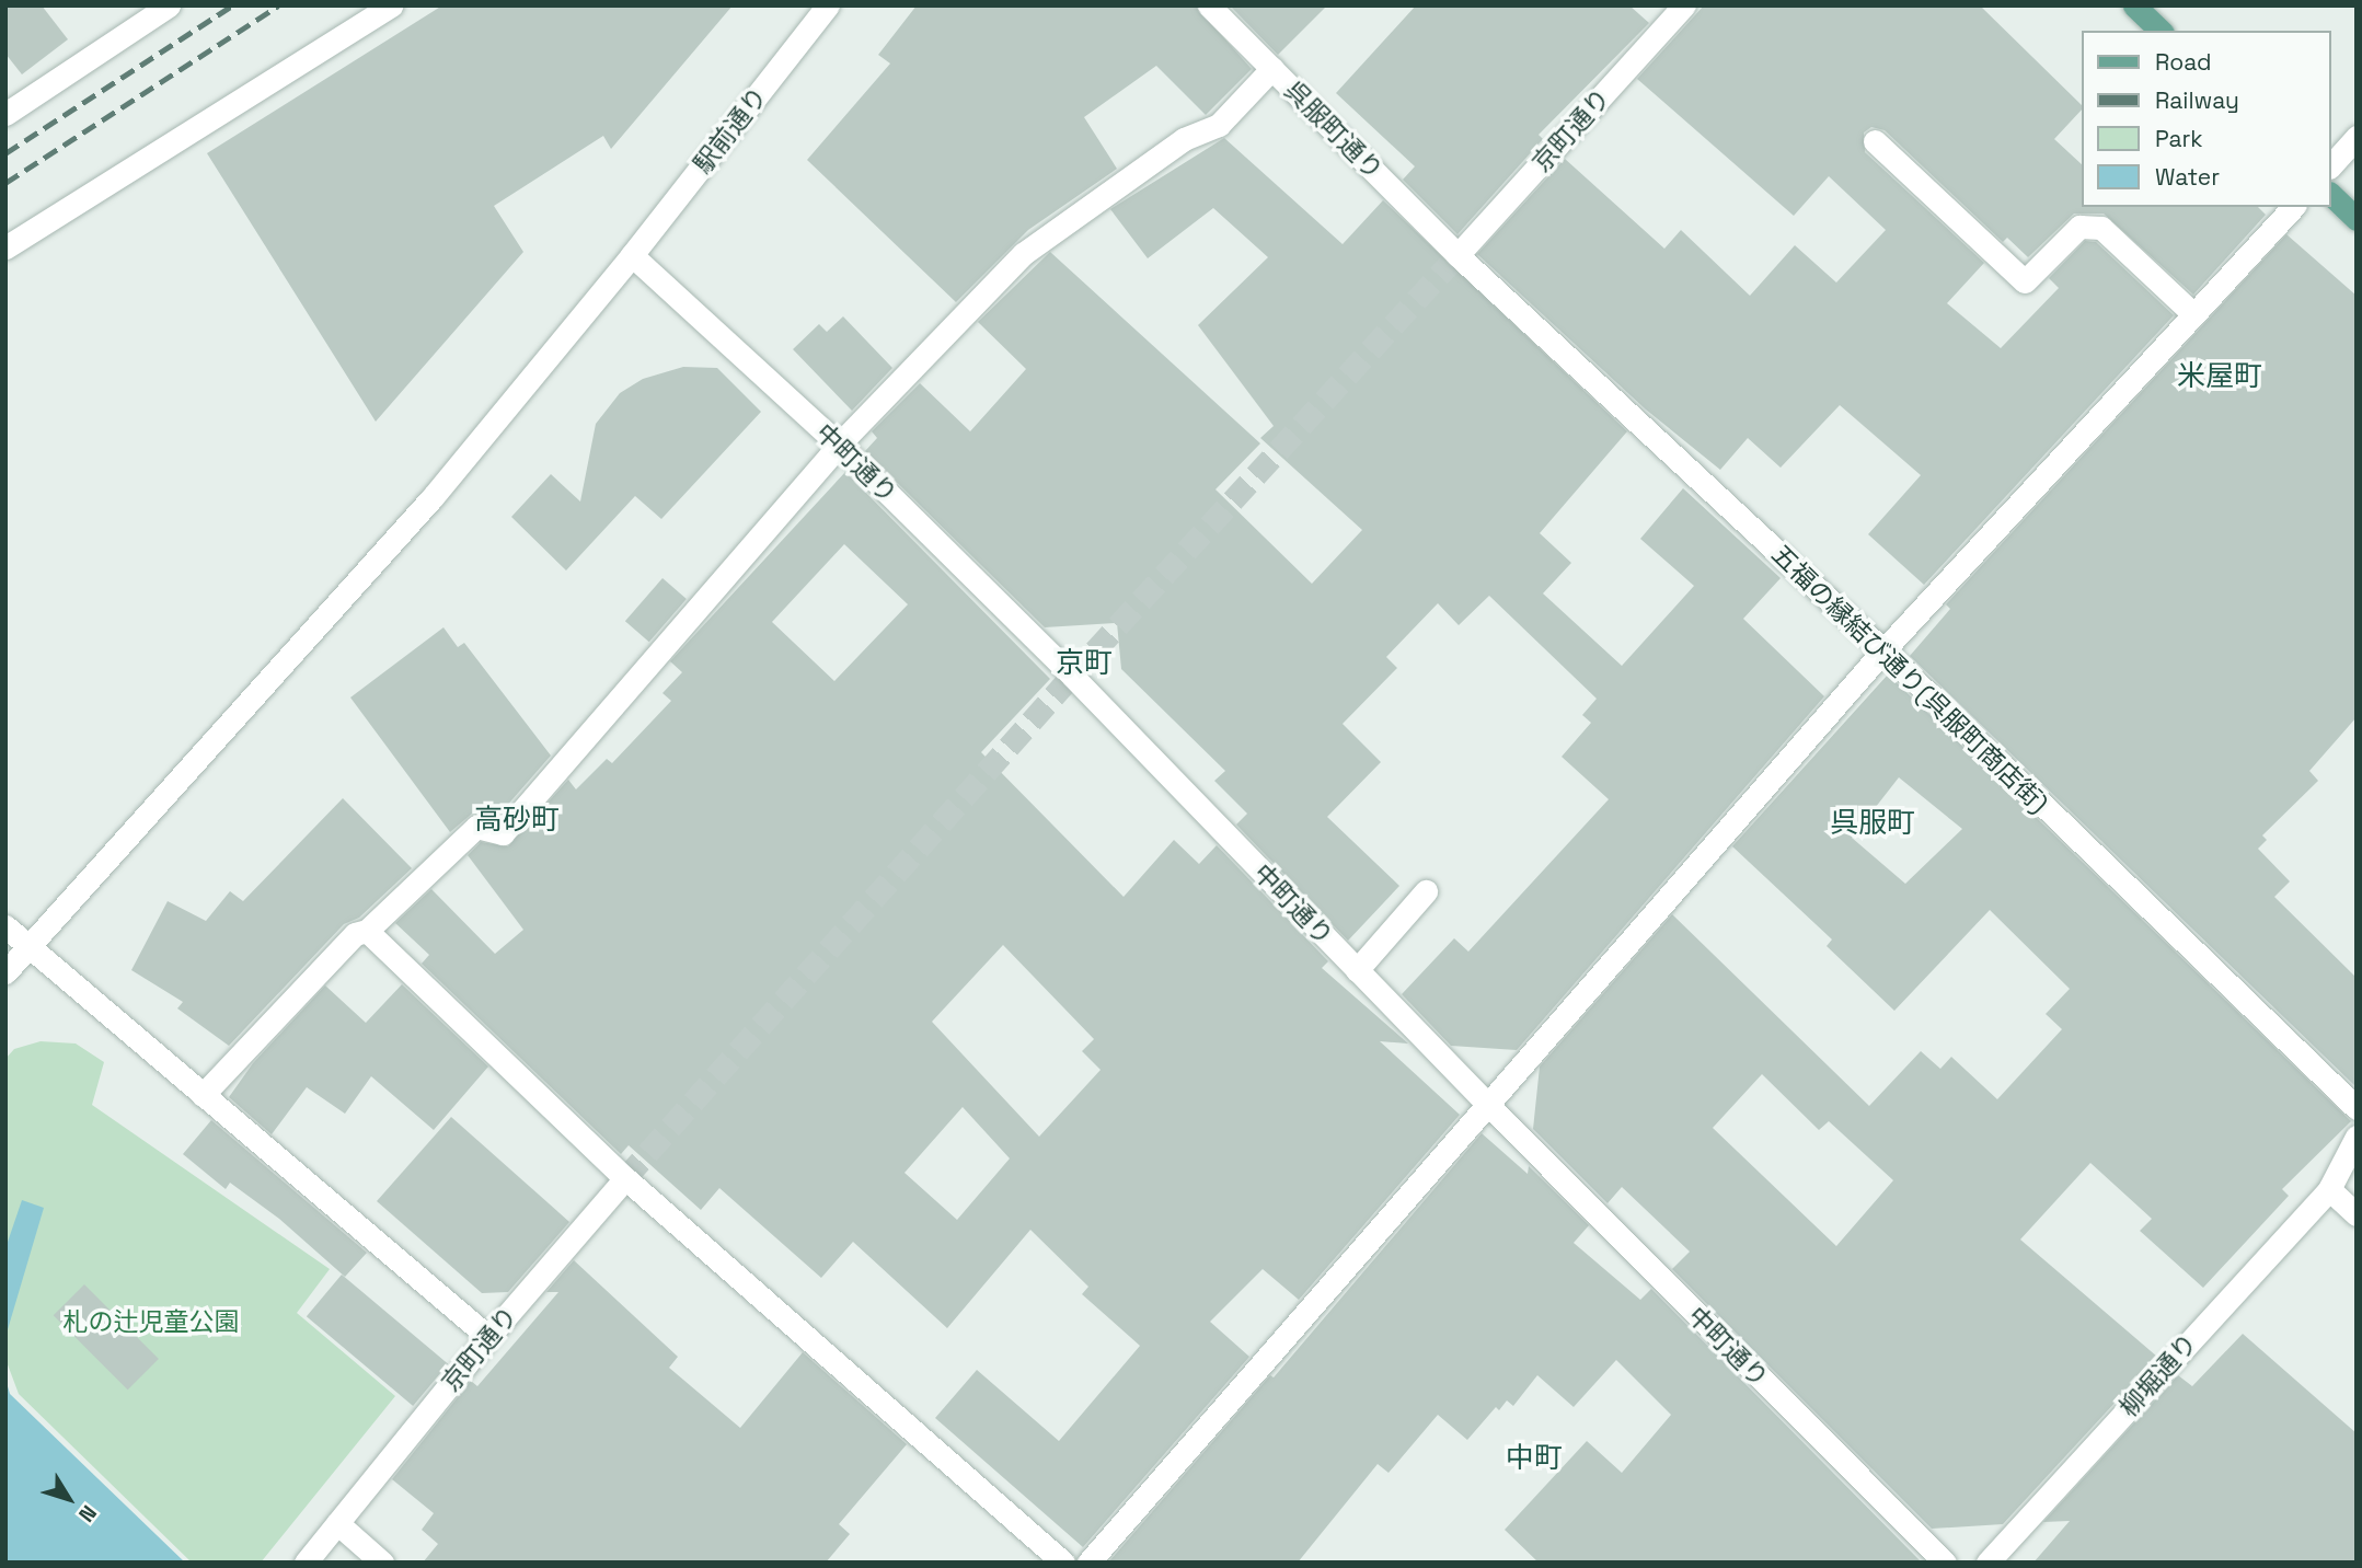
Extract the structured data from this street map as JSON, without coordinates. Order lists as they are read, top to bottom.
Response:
{
  "streets": {
    "street": [
      "駅前通り",
      "呉服町通り",
      "京町通り",
      "中町通り",
      "五福の縁結び通り(呉服町商店街)",
      "柳堀通り"
    ]
  },
  "crossings": [
    ["駅前通り", "中町通り"],
    ["呉服町通り", "京町通り"],
    ["呉服町通り", "五福の縁結び通り(呉服町商店街)"],
    ["京町通り", "五福の縁結び通り(呉服町商店街)"]
  ],
  "districts": [
    "米屋町",
    "京町",
    "高砂町",
    "呉服町",
    "中町"
  ],
  "parks": ["札の辻児童公園"],
  "legend": [
    "Road",
    "Railway",
    "Park",
    "Water"
  ],
  "north": "bottom right"
}
